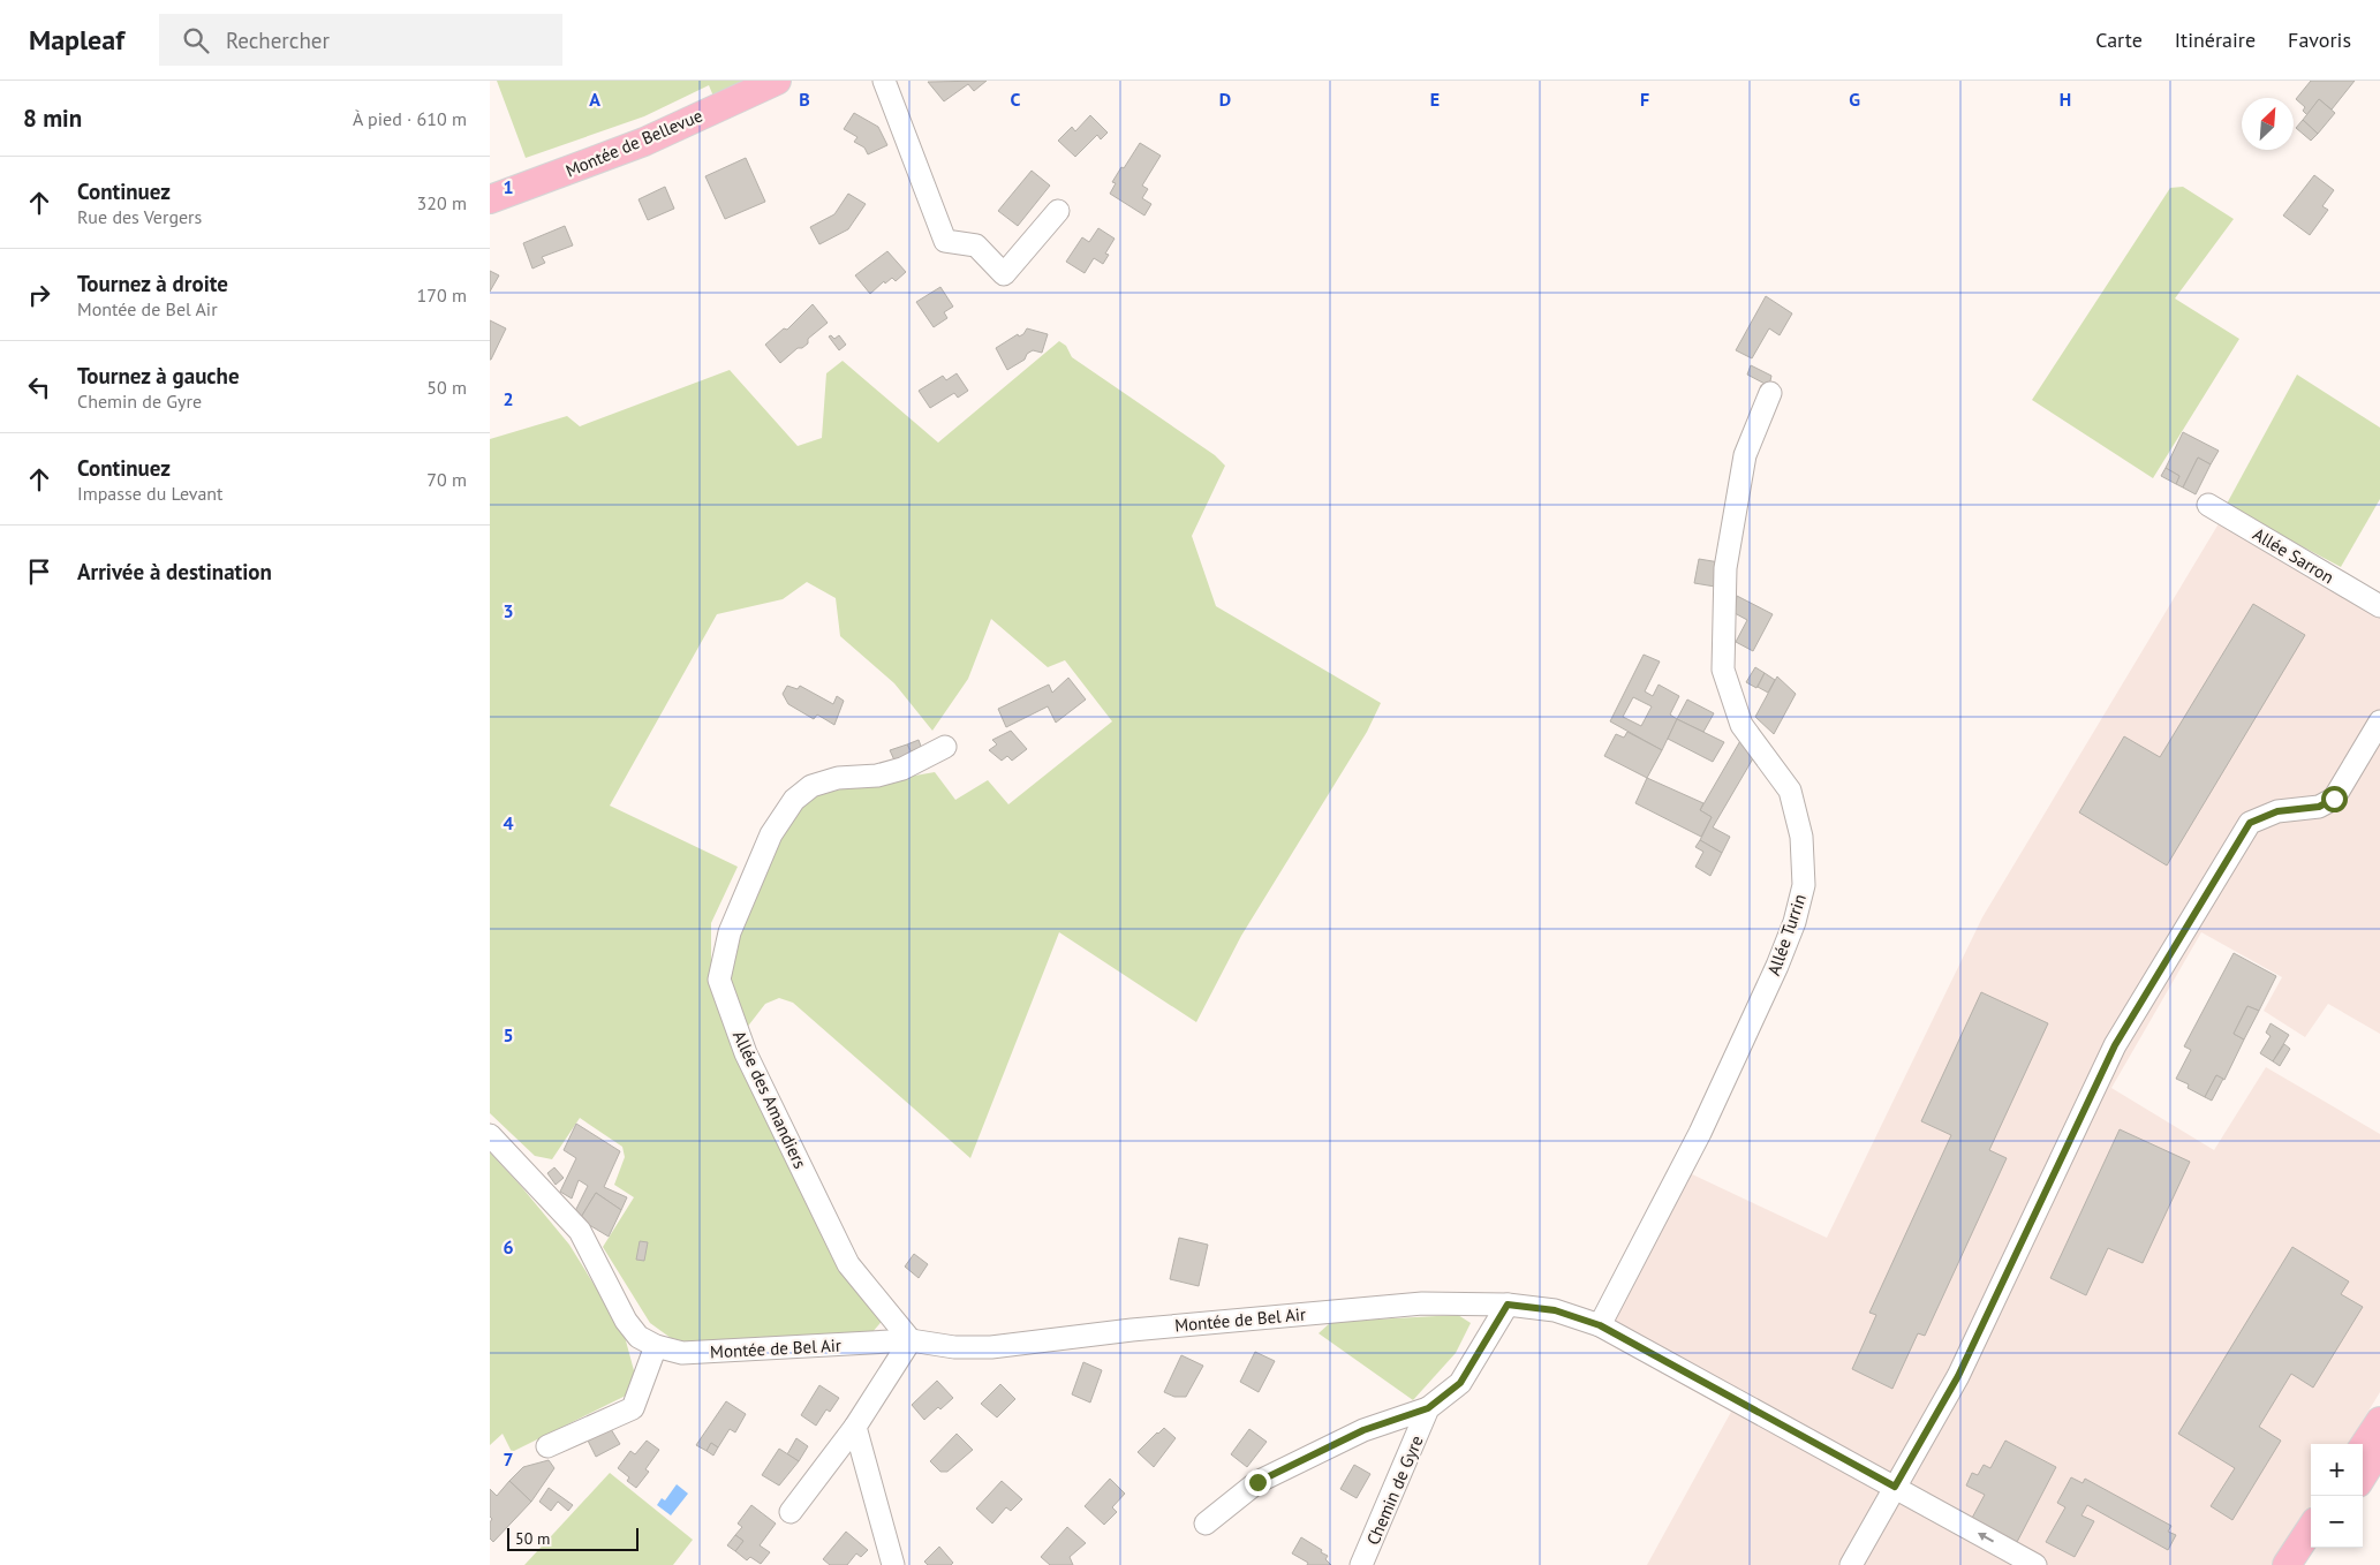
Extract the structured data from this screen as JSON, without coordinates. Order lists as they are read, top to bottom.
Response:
{
  "streets": {
    "main road": ["Montée de Bellevue"],
    "street": [
      "Allée Sarron",
      "Allée Turrin",
      "Allée des Amandiers",
      "Montée de Bel Air",
      "Chemin de Gyre"
    ]
  },
  "crossings": [
    ["Allée Turrin", "Montée de Bel Air"],
    ["Allée des Amandiers", "Montée de Bel Air"],
    ["Montée de Bel Air", "Chemin de Gyre"]
  ],
  "scale_bar": "50 m",
  "north": "top right",
  "page": {
    "header": "Mapleaf",
    "search": "Rechercher",
    "nav": ["Carte", "Itinéraire", "Favoris"],
    "heading": ["8 min", "À pied · 610 m"],
    "list": [
      ["Continuez", "Rue des Vergers", "320 m"],
      ["Tournez à droite", "Montée de Bel Air", "170 m"],
      ["Tournez à gauche", "Chemin de Gyre", "50 m"],
      ["Continuez", "Impasse du Levant", "70 m"],
      "Arrivée à destination"
    ],
    "map_buttons": ["+", "−"],
    "scale": "50 m"
  },
  "grid": {
    "columns": [
      "A",
      "B",
      "C",
      "D",
      "E",
      "F",
      "G",
      "H"
    ],
    "rows": [
      "1",
      "2",
      "3",
      "4",
      "5",
      "6",
      "7"
    ]
  }
}
